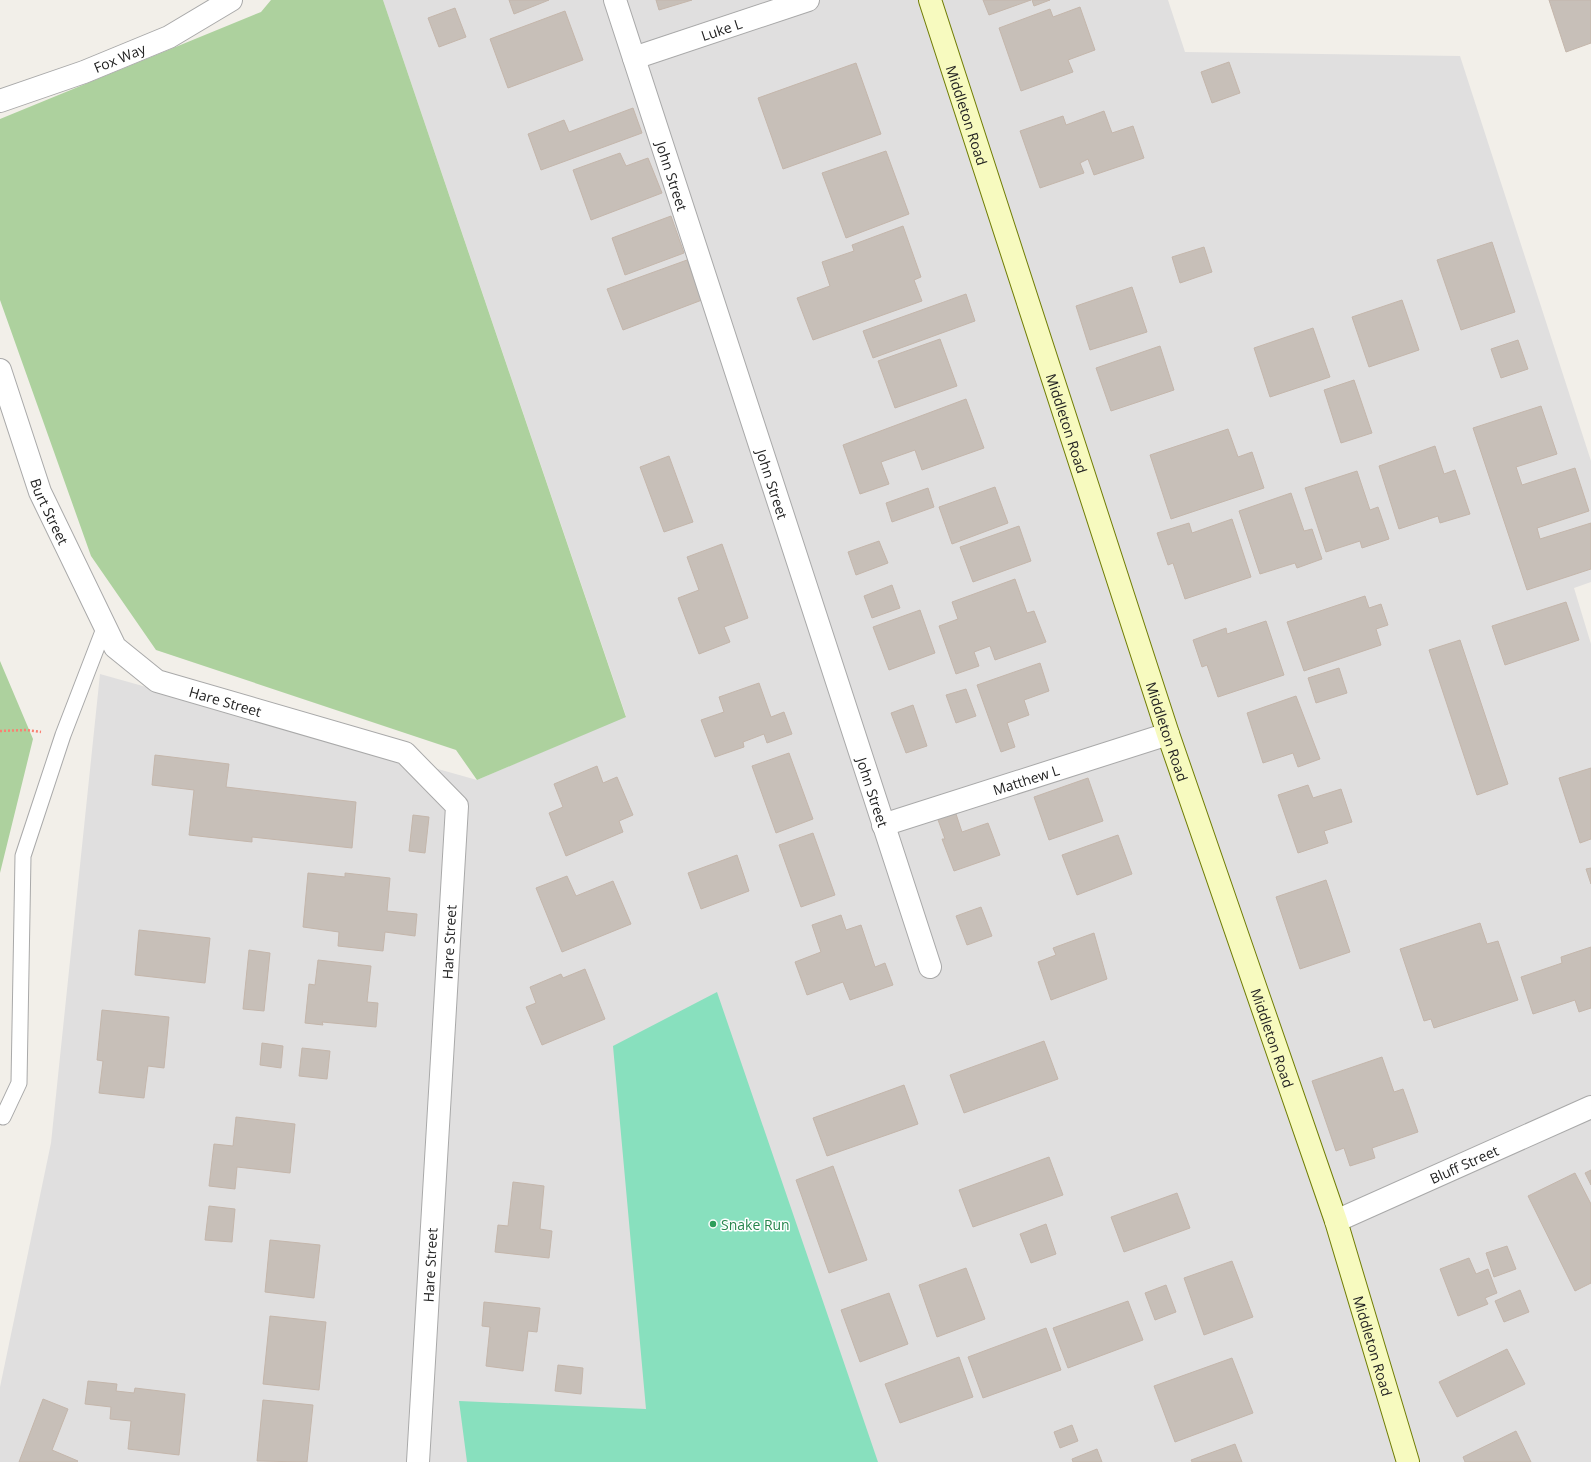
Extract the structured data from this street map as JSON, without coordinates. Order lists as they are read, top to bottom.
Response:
{
  "streets": {
    "main road": ["Middleton Road"],
    "street": [
      "Luke L",
      "Fox Way",
      "John Street",
      "Burt Street",
      "Hare Street",
      "Matthew L",
      "Bluff Street"
    ]
  },
  "crossings": [
    ["Luke L", "John Street"],
    ["Middleton Road", "Matthew L"],
    ["Middleton Road", "Bluff Street"],
    ["John Street", "Matthew L"],
    ["Burt Street", "Hare Street"]
  ],
  "places": ["Snake Run"]
}
